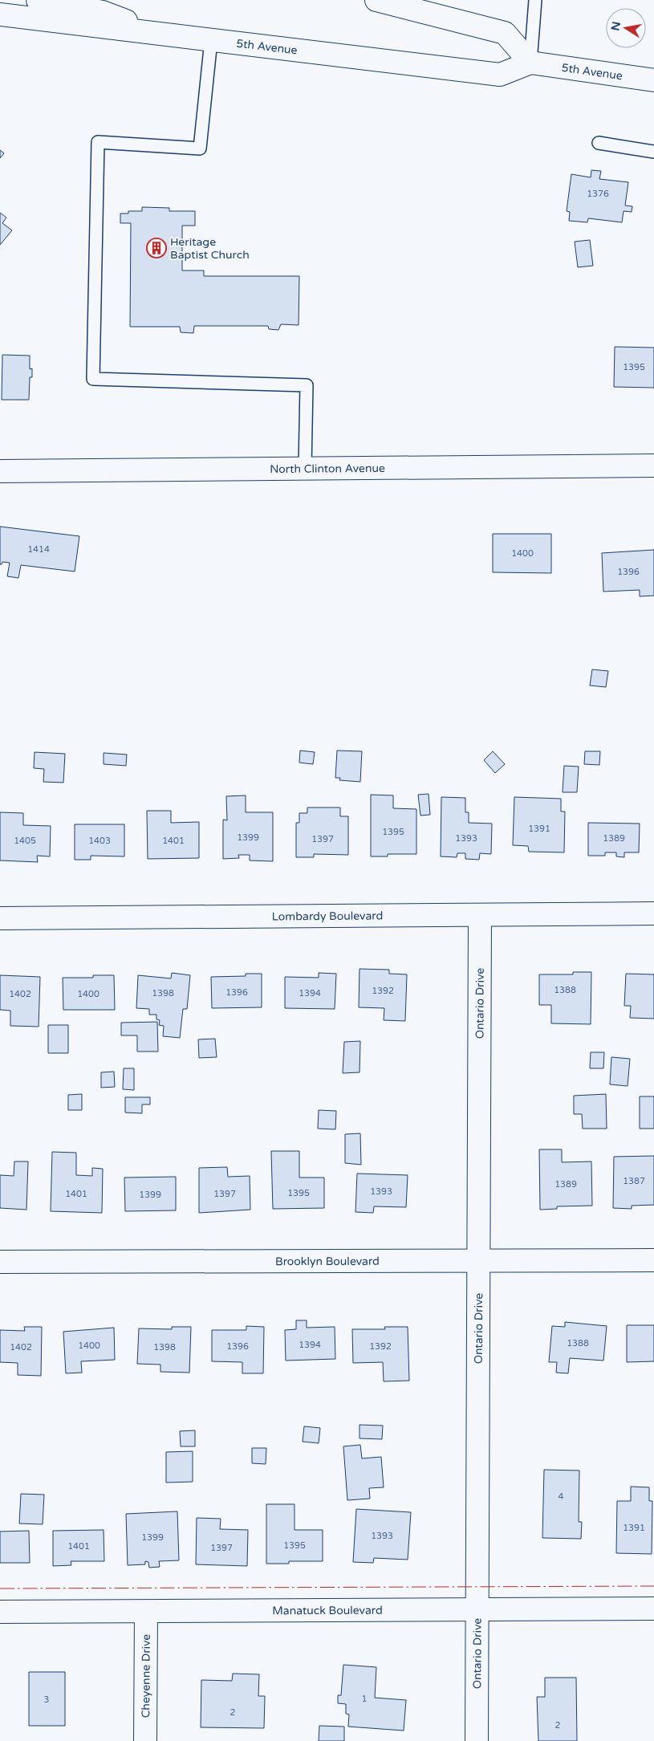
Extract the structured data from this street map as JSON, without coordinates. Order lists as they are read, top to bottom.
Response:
{
  "streets": {
    "street": [
      "5th Avenue",
      "North Clinton Avenue",
      "Lombardy Boulevard",
      "Ontario Drive",
      "Brooklyn Boulevard",
      "Manatuck Boulevard",
      "Cheyenne Drive"
    ]
  },
  "crossings": [
    ["Lombardy Boulevard", "Ontario Drive"],
    ["Ontario Drive", "Brooklyn Boulevard"],
    ["Ontario Drive", "Manatuck Boulevard"],
    ["Manatuck Boulevard", "Cheyenne Drive"]
  ],
  "places": {
    "building": ["Heritage Baptist Church"]
  },
  "house_numbers": [
    "1376",
    "1395",
    "1414",
    "1400",
    "1396",
    "1391",
    "1395",
    "1399",
    "1393",
    "1389",
    "1397",
    "1405",
    "1403",
    "1401",
    "1388",
    "1392",
    "1396",
    "1398",
    "1394",
    "1402",
    "1400",
    "1387",
    "1389",
    "1393",
    "1395",
    "1401",
    "1397",
    "1399",
    "1388",
    "1394",
    "1400",
    "1396",
    "1392",
    "1402",
    "1398",
    "4",
    "1391",
    "1393",
    "1399",
    "1395",
    "1401",
    "1397",
    "1",
    "3",
    "2",
    "2"
  ],
  "north": "left"
}
